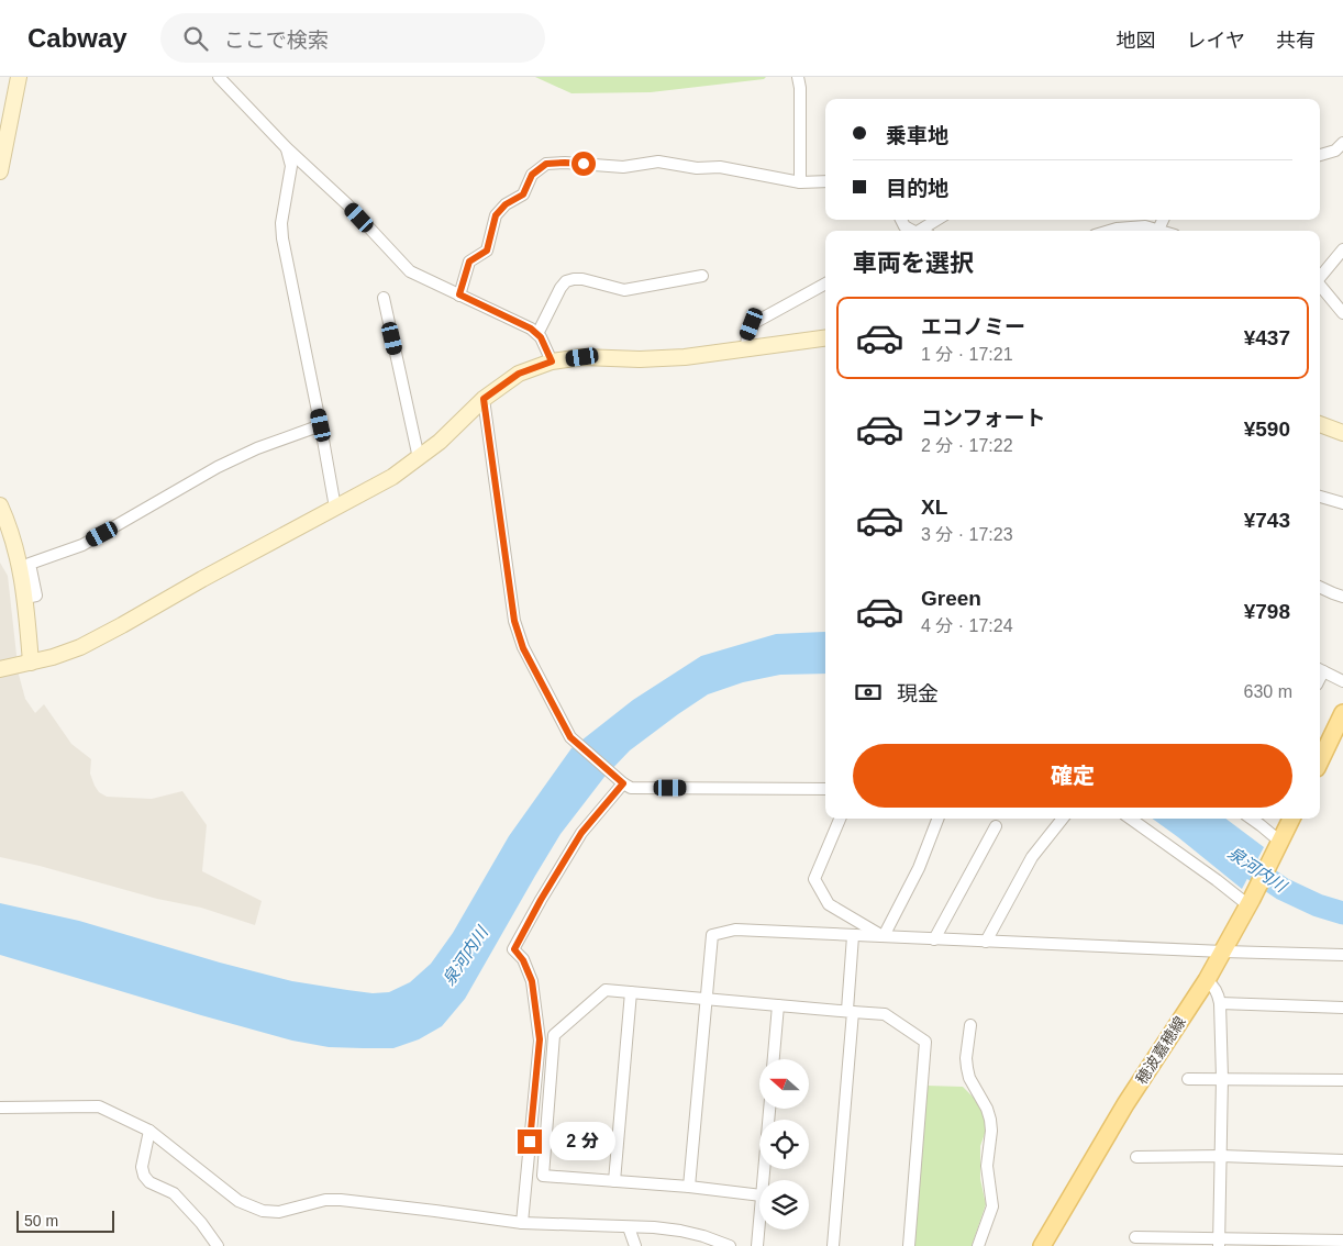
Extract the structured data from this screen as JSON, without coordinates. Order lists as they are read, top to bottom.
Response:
{
  "streets": {
    "main road": ["穂波嘉穂線"]
  },
  "water": ["泉河内川"],
  "scale_bar": "50 m",
  "north": "left",
  "page": {
    "header": "Cabway",
    "search": "ここで検索",
    "nav": ["地図", "レイヤ", "共有"],
    "banner": ["乗車地", "目的地"],
    "heading": "車両を選択",
    "list": [
      {
        "name": "エコノミー",
        "note": "1 分 · 17:21",
        "value": "¥437"
      },
      {
        "name": "コンフォート",
        "note": "2 分 · 17:22",
        "value": "¥590"
      },
      {
        "name": "XL",
        "note": "3 分 · 17:23",
        "value": "¥743"
      },
      {
        "name": "Green",
        "note": "4 分 · 17:24",
        "value": "¥798"
      }
    ],
    "pay": ["現金", "630 m"],
    "buttons": "確定",
    "bubble": "2 分",
    "scale": "50 m"
  }
}
